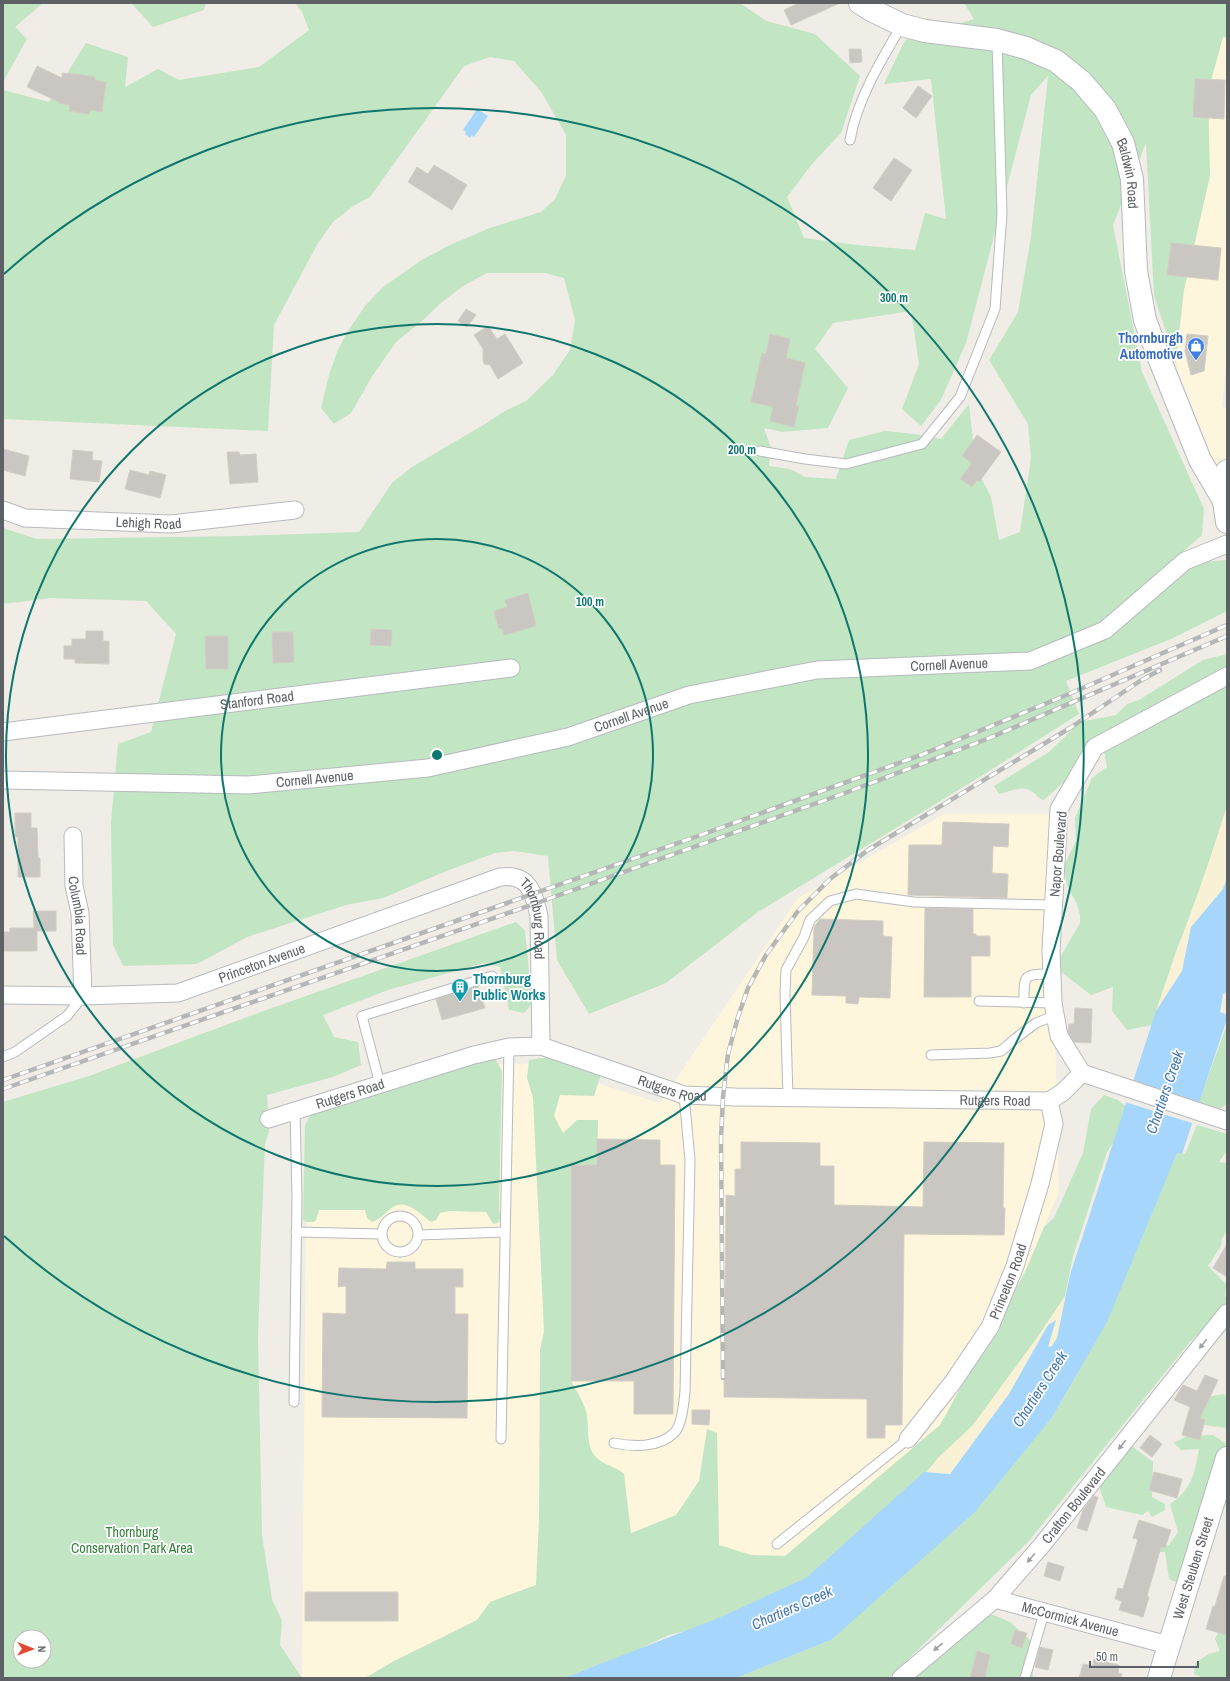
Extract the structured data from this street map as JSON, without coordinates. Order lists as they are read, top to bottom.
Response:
{
  "streets": {
    "street": [
      "Baldwin Road",
      "Lehigh Road",
      "Cornell Avenue",
      "Stanford Road",
      "Napor Boulevard",
      "Columbia Road",
      "Thornburg Road",
      "Princeton Avenue",
      "Rutgers Road",
      "Princeton Road",
      "Crafton Boulevard",
      "West Steuben Street",
      "McCormick Avenue"
    ]
  },
  "crossings": [
    ["Napor Boulevard", "Rutgers Road"],
    ["Columbia Road", "Princeton Avenue"],
    ["Thornburg Road", "Princeton Avenue"],
    ["Thornburg Road", "Rutgers Road"],
    ["Rutgers Road", "Princeton Road"],
    ["Crafton Boulevard", "McCormick Avenue"],
    ["West Steuben Street", "McCormick Avenue"]
  ],
  "one_way": ["Crafton Boulevard"],
  "water": ["Chartiers Creek"],
  "parks": ["Thornburg Conservation Park Area"],
  "places": {
    "shop": ["Thornburgh Automotive"],
    "building": ["Thornburg Public Works"]
  },
  "scale_bar": "50 m",
  "north": "right",
  "rings": ["300 m", "200 m", "100 m"]
}
